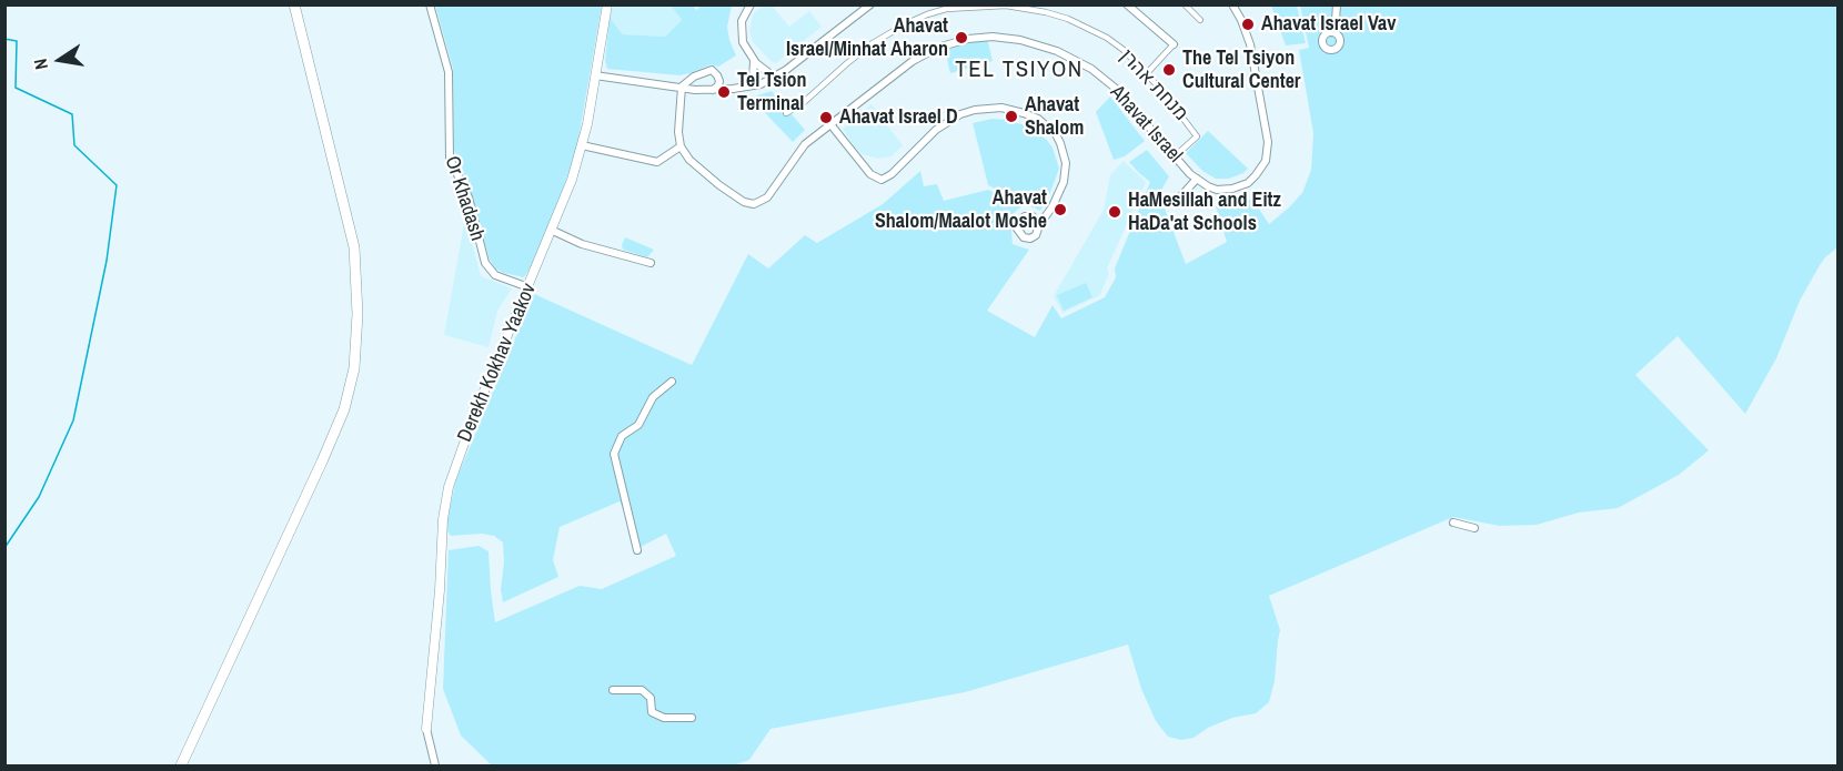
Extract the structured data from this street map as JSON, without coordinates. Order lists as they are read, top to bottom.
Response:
{
  "streets": {
    "street": [
      "מנחת אהרן",
      "Ahavat Israel",
      "Or Khadash",
      "Derekh Kokhav Yaakov"
    ]
  },
  "crossings": [
    ["מנחת אהרן", "Ahavat Israel"],
    ["Or Khadash", "Derekh Kokhav Yaakov"]
  ],
  "districts": ["TEL TSIYON"],
  "places": [
    "Ahavat Israel Vav",
    "Ahavat Israel/Minhat Aharon",
    "The Tel Tsiyon Cultural Center",
    "Tel Tsion Terminal",
    "Ahavat Shalom",
    "Ahavat Israel D",
    "Ahavat Shalom/Maalot Moshe",
    "HaMesillah and Eitz HaDa'at Schools"
  ],
  "north": "left"
}
